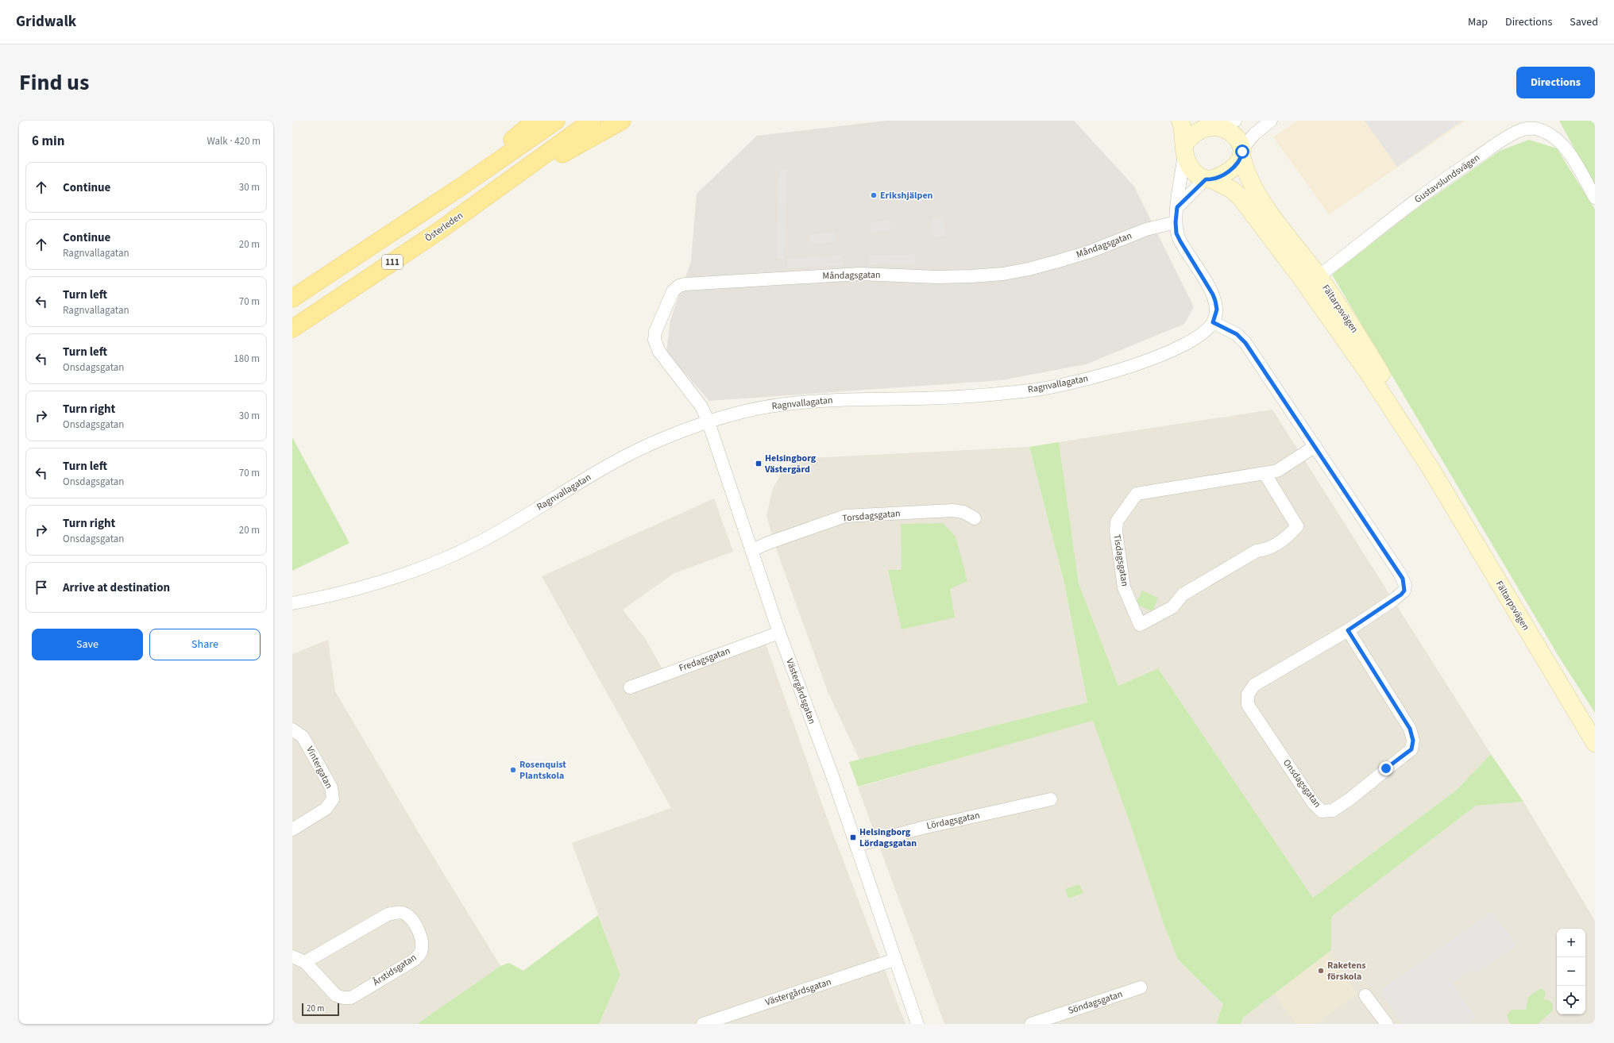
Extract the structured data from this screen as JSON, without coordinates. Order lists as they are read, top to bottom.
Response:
{
  "streets": {
    "main road": ["Österleden", "111", "Fältarpsvägen"],
    "street": [
      "Gustavslundsvägen",
      "Måndagsgatan",
      "Ragnvallagatan",
      "Torsdagsgatan",
      "Tisdagsgatan",
      "Fredagsgatan",
      "Västergårdsgatan",
      "Vintergatan",
      "Onsdagsgatan",
      "Lördagsgatan",
      "Årstidsgatan",
      "Söndagsgatan"
    ]
  },
  "crossings": [
    ["Gustavslundsvägen", "Fältarpsvägen"],
    ["Måndagsgatan", "Ragnvallagatan"],
    ["Måndagsgatan", "Västergårdsgatan"],
    ["Ragnvallagatan", "Västergårdsgatan"],
    ["Ragnvallagatan", "Onsdagsgatan"],
    ["Torsdagsgatan", "Västergårdsgatan"],
    ["Tisdagsgatan", "Onsdagsgatan"],
    ["Fredagsgatan", "Västergårdsgatan"],
    ["Västergårdsgatan", "Lördagsgatan"]
  ],
  "places": {
    "other": ["Erikshjälpen", "Rosenquist Plantskola", "Raketens förskola"],
    "transit": ["Helsingborg Västergård", "Helsingborg Lördagsgatan"]
  },
  "scale_bar": "20 m",
  "page": {
    "header": "Gridwalk",
    "nav": ["Map", "Directions", "Saved"],
    "title": "Find us",
    "buttons": [
      "Directions",
      ["Save", "Share"]
    ],
    "heading": ["6 min", "Walk · 420 m"],
    "list": [
      ["Continue", "30 m"],
      ["Continue", "Ragnvallagatan", "20 m"],
      ["Turn left", "Ragnvallagatan", "70 m"],
      ["Turn left", "Onsdagsgatan", "180 m"],
      ["Turn right", "Onsdagsgatan", "30 m"],
      ["Turn left", "Onsdagsgatan", "70 m"],
      ["Turn right", "Onsdagsgatan", "20 m"],
      "Arrive at destination"
    ],
    "map_buttons": ["+", "−"],
    "scale": "20 m"
  }
}
